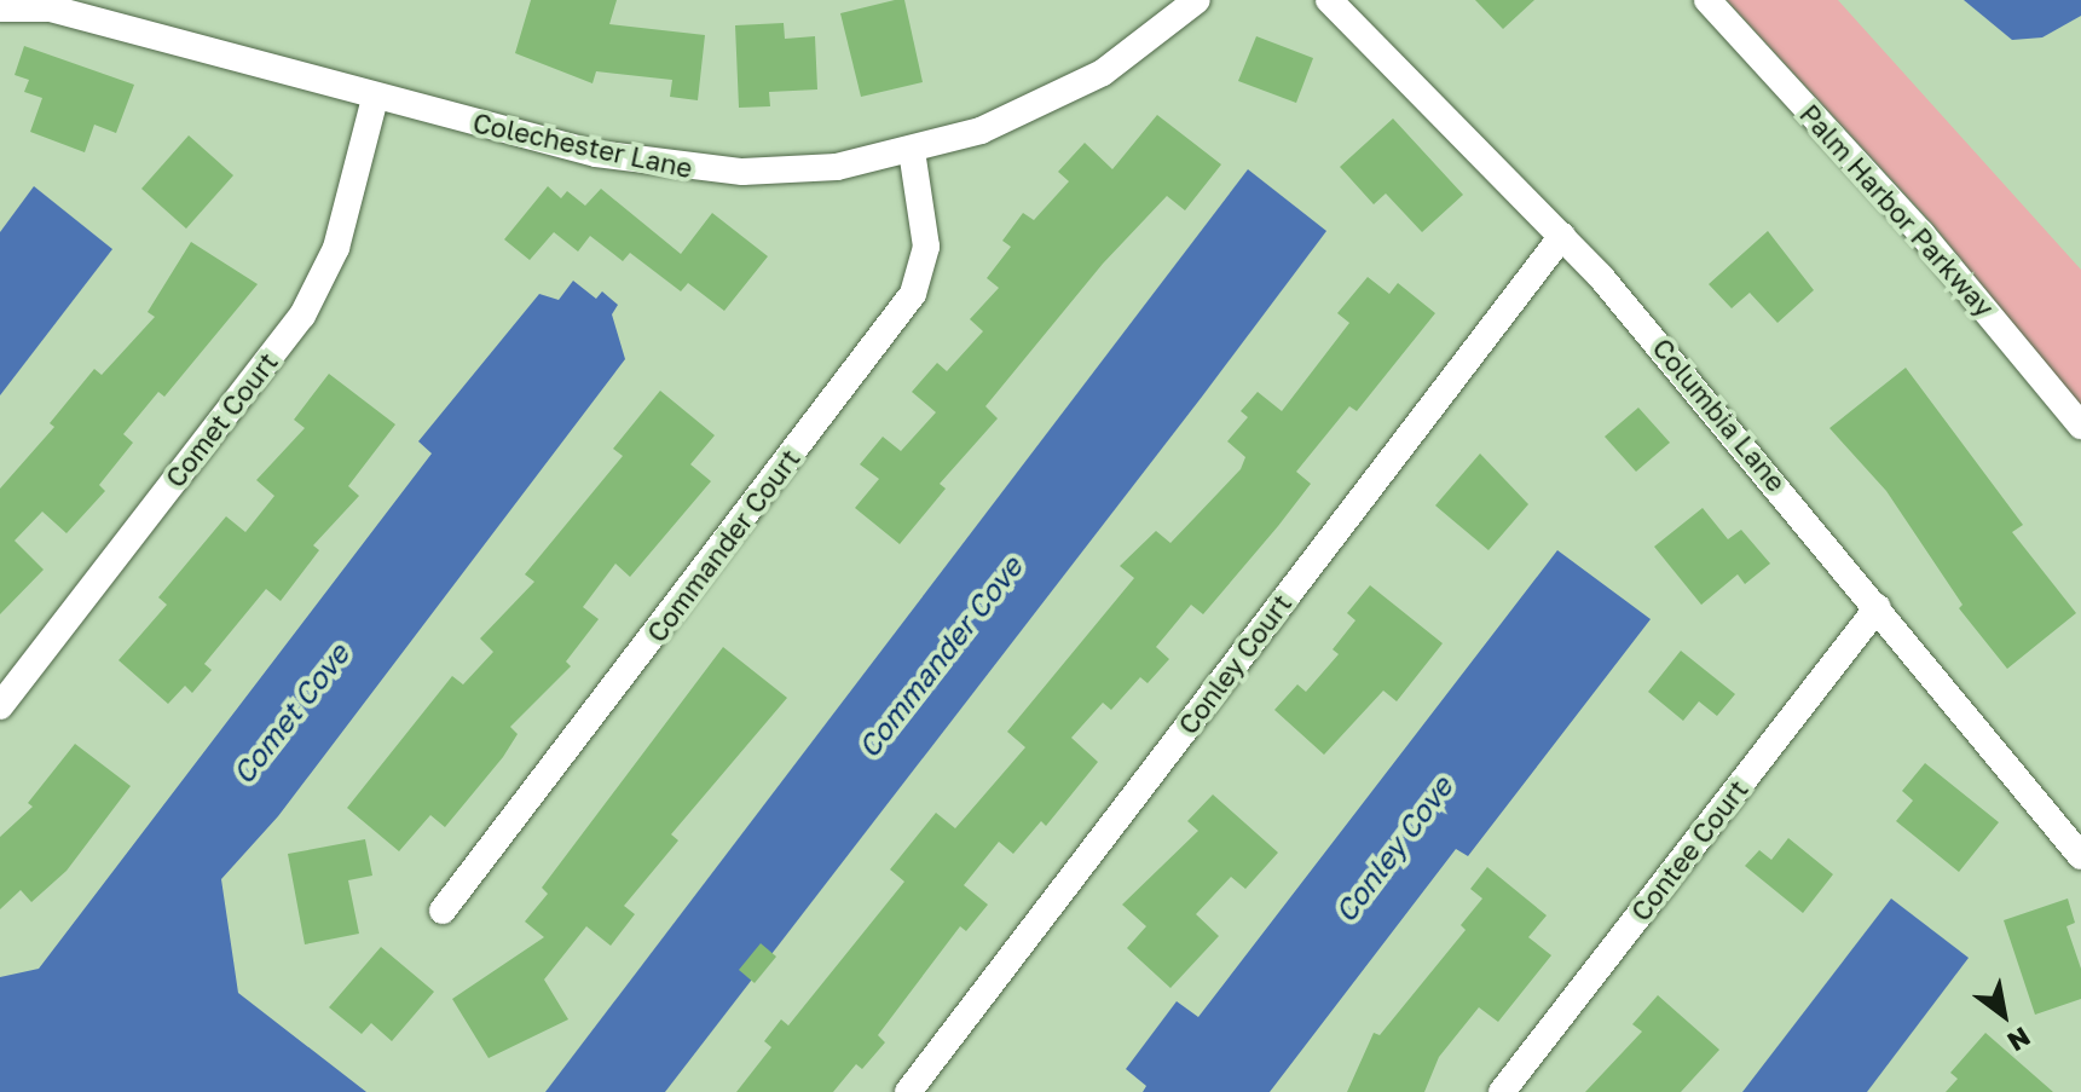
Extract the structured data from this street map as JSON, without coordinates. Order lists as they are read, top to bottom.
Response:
{
  "streets": {
    "street": [
      "Colechester Lane",
      "Palm Harbor Parkway",
      "Columbia Lane",
      "Comet Court",
      "Commander Court",
      "Conley Court",
      "Contee Court"
    ]
  },
  "crossings": [
    ["Colechester Lane", "Comet Court"],
    ["Colechester Lane", "Commander Court"],
    ["Columbia Lane", "Conley Court"],
    ["Columbia Lane", "Contee Court"]
  ],
  "water": ["Commander Cove", "Comet Cove", "Conley Cove"],
  "north": "bottom right"
}
